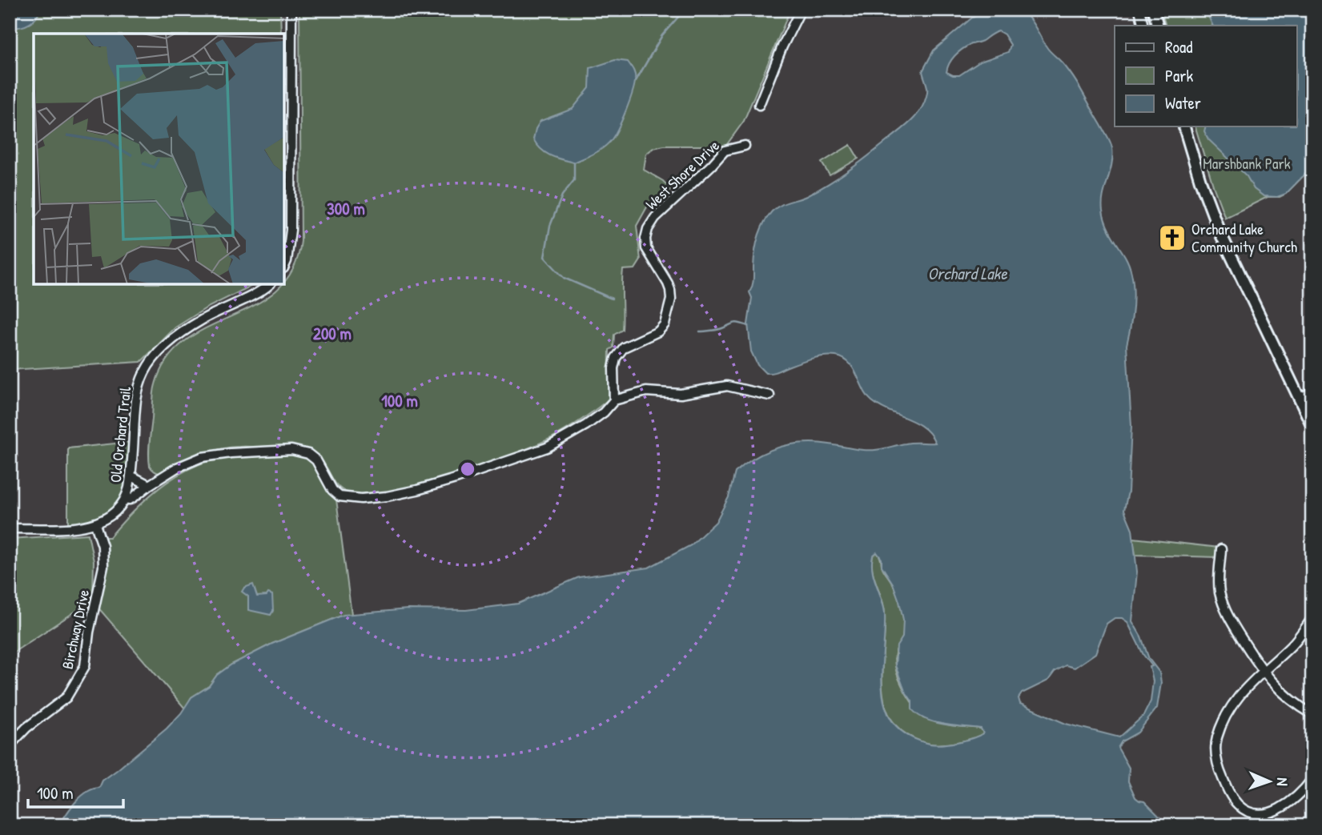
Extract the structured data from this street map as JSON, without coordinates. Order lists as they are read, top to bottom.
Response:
{
  "streets": {
    "street": ["West Shore Drive", "Old Orchard Trail", "Birchway Drive"]
  },
  "crossings": [
    ["Old Orchard Trail", "Birchway Drive"]
  ],
  "water": ["Orchard Lake"],
  "parks": ["Marshbank Park"],
  "places": {
    "church": ["Orchard Lake Community Church"]
  },
  "legend": ["Road", "Park", "Water"],
  "scale_bar": "100 m",
  "north": "right",
  "rings": ["300 m", "200 m", "100 m"]
}
